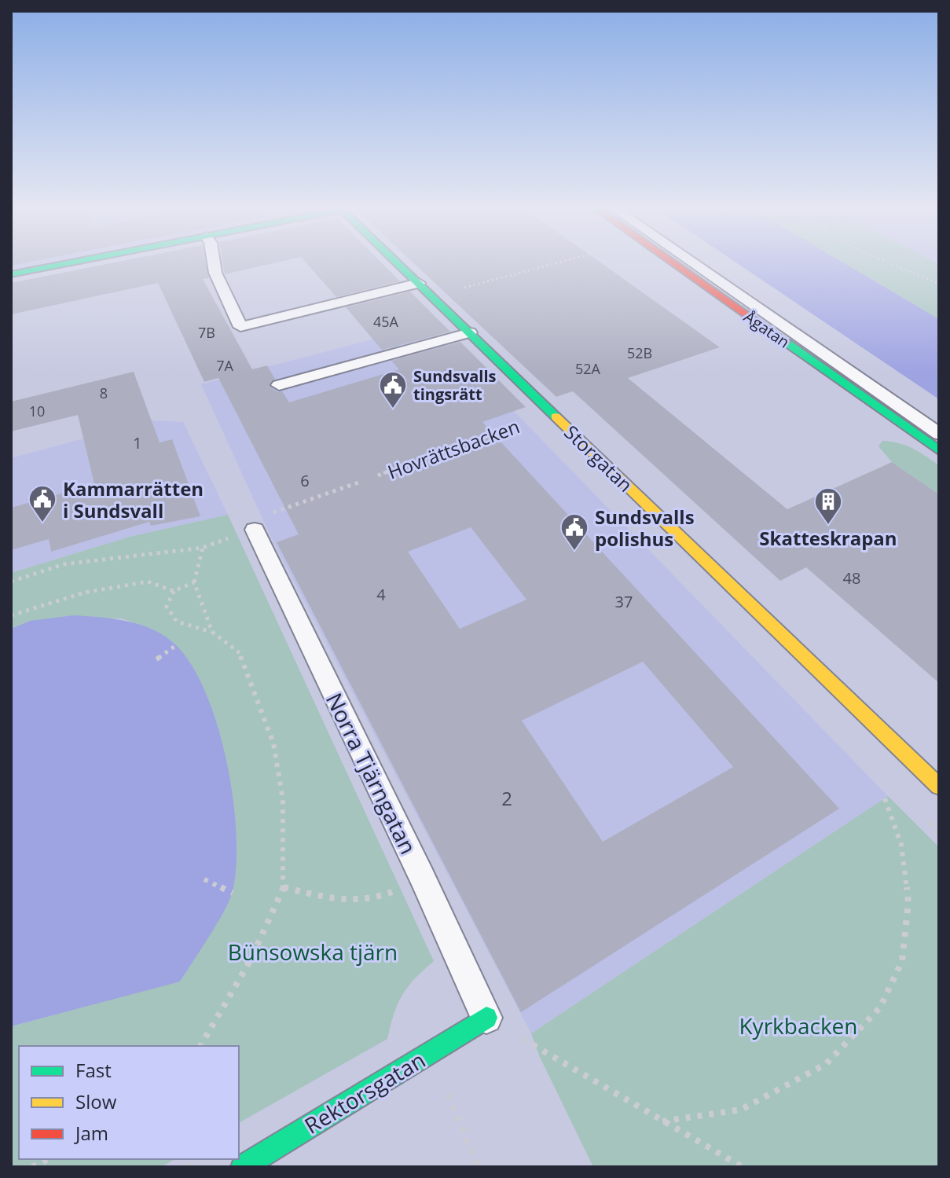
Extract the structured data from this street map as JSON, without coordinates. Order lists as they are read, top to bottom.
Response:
{
  "streets": {
    "street": ["Ågatan", "Storgatan", "Rektorsgatan"],
    "lane": ["Norra Tjärngatan"],
    "path": ["Hovrättsbacken"]
  },
  "crossings": [
    ["Norra Tjärngatan", "Rektorsgatan"]
  ],
  "parks": ["Bünsowska tjärn", "Kyrkbacken"],
  "places": {
    "public building": ["Sundsvalls tingsrätt", "Kammarrätten i Sundsvall", "Sundsvalls polishus"],
    "building": ["Skatteskrapan"]
  },
  "house_numbers": [
    "45A",
    "7B",
    "52B",
    "7A",
    "52A",
    "8",
    "10",
    "1",
    "6",
    "48",
    "4",
    "37",
    "2"
  ],
  "legend": ["Fast", "Slow", "Jam"]
}
